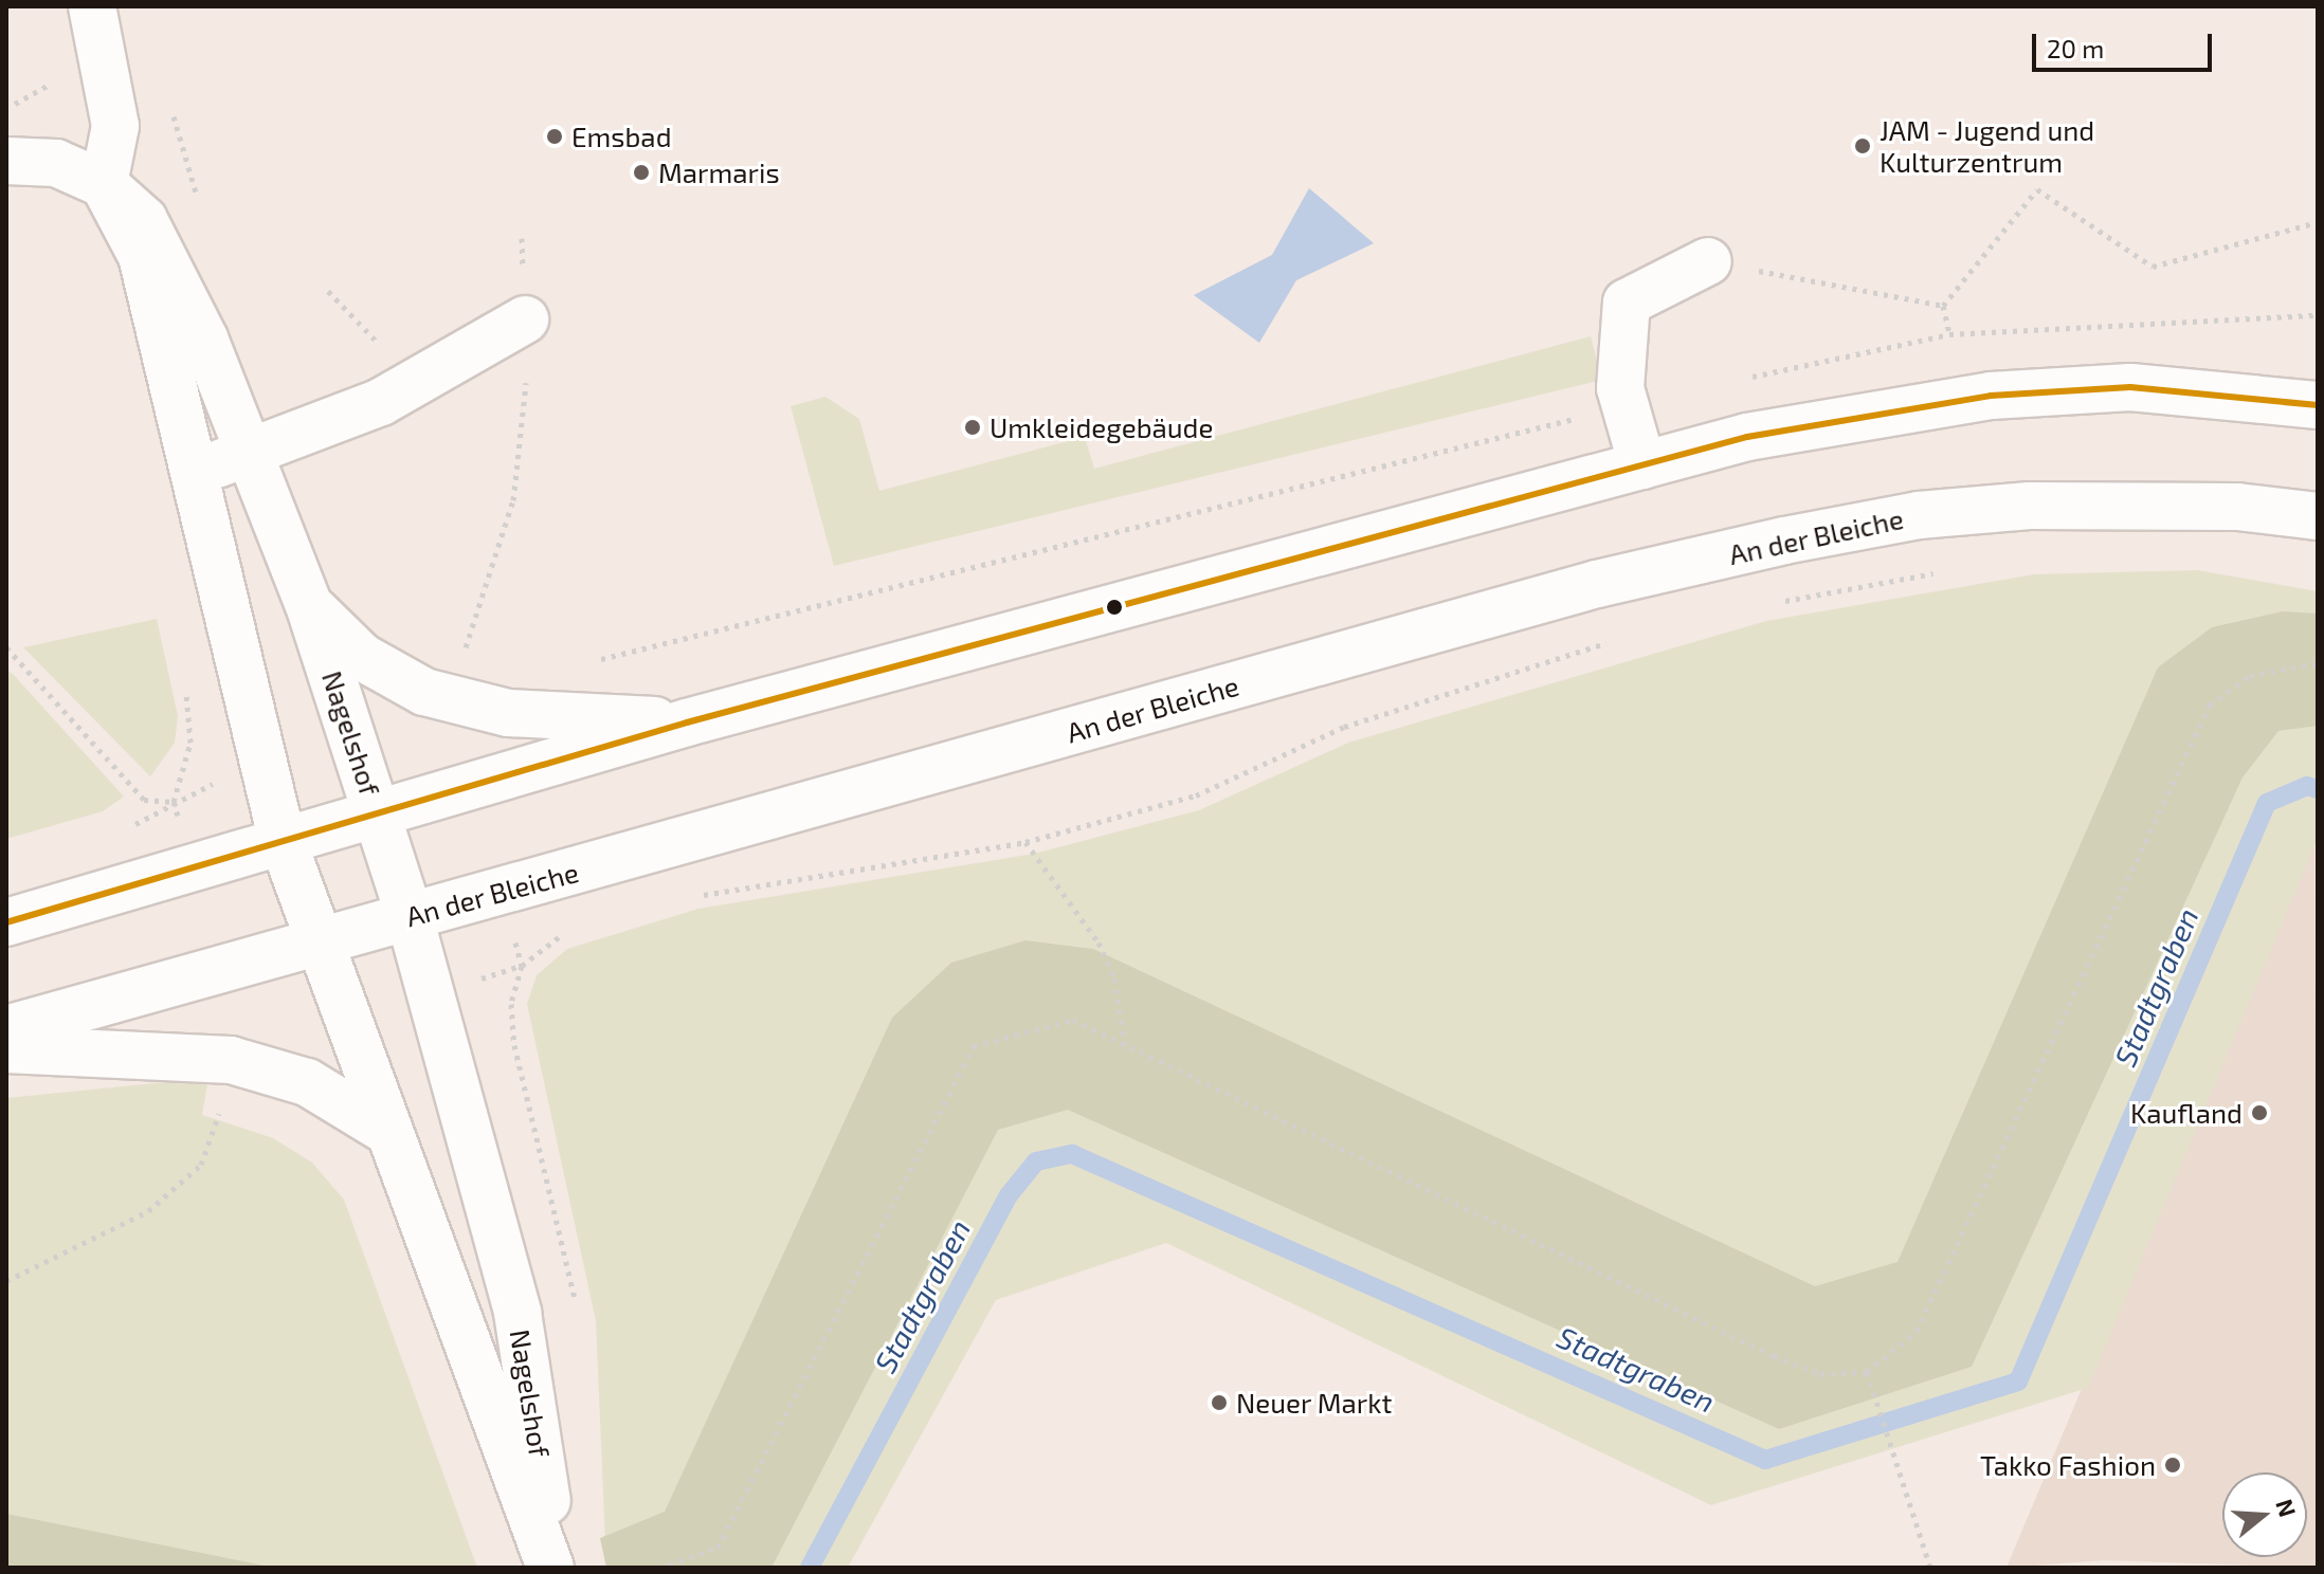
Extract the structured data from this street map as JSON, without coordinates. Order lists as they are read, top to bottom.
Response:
{
  "streets": {
    "street": ["An der Bleiche", "Nagelshof"]
  },
  "crossings": [
    ["An der Bleiche", "Nagelshof"]
  ],
  "water": ["Stadtgraben"],
  "places": [
    "Emsbad",
    "JAM - Jugend und Kulturzentrum",
    "Marmaris",
    "Umkleidegebäude",
    "Kaufland",
    "Neuer Markt",
    "Takko Fashion"
  ],
  "scale_bar": "20 m",
  "north": "right"
}
